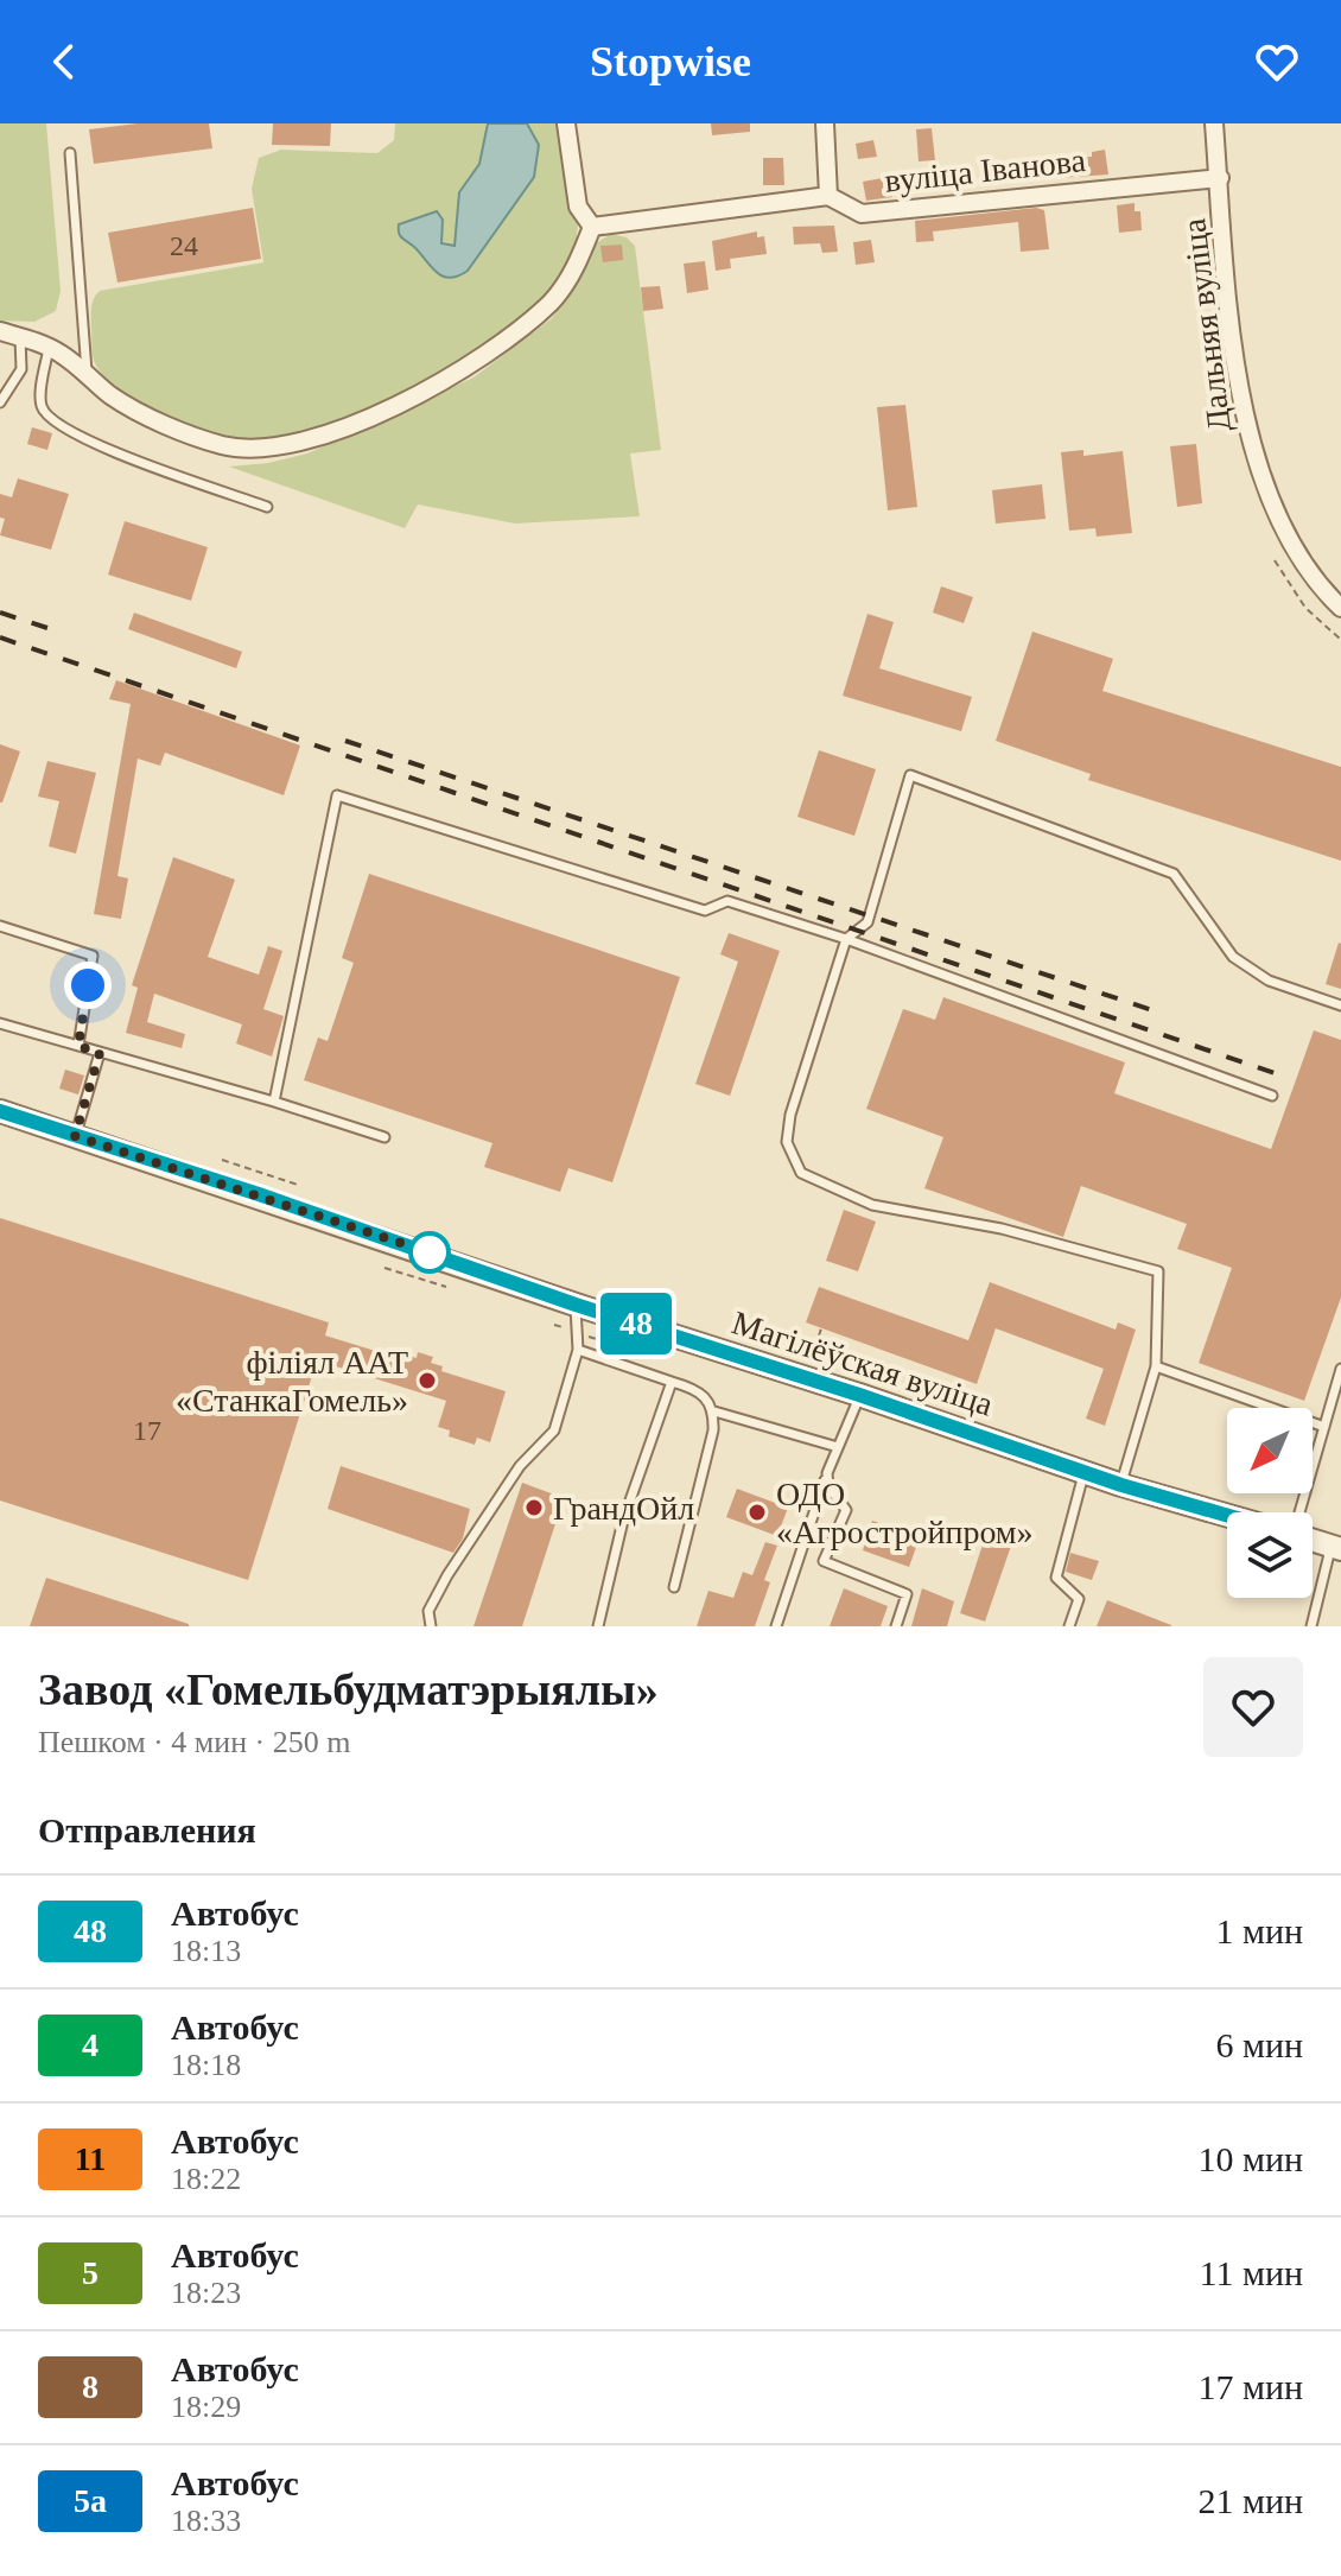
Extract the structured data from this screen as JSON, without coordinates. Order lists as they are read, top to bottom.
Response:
{
  "streets": {
    "street": ["вуліца Іванова", "Дальняя вуліца", "Магілёўская вуліца"]
  },
  "crossings": [
    ["вуліца Іванова", "Дальняя вуліца"]
  ],
  "places": ["філіял ААТ «СтанкаГомель»", "ГрандОйл", "ОДО «Агростройпром»"],
  "lines": ["bus line 48"],
  "house_numbers": ["24", "17"],
  "north": "bottom left",
  "page": {
    "header": "Stopwise",
    "on_map": "48",
    "heading": [
      ["Завод «Гомельбудматэрыялы»", "Пешком · 4 мин · 250 m"],
      "Отправления"
    ],
    "list": [
      {
        "mark": "48",
        "name": "Автобус",
        "note": "18:13",
        "value": "1 мин"
      },
      {
        "mark": "4",
        "name": "Автобус",
        "note": "18:18",
        "value": "6 мин"
      },
      {
        "mark": "11",
        "name": "Автобус",
        "note": "18:22",
        "value": "10 мин"
      },
      {
        "mark": "5",
        "name": "Автобус",
        "note": "18:23",
        "value": "11 мин"
      },
      {
        "mark": "8",
        "name": "Автобус",
        "note": "18:29",
        "value": "17 мин"
      },
      {
        "mark": "5а",
        "name": "Автобус",
        "note": "18:33",
        "value": "21 мин"
      }
    ]
  }
}
